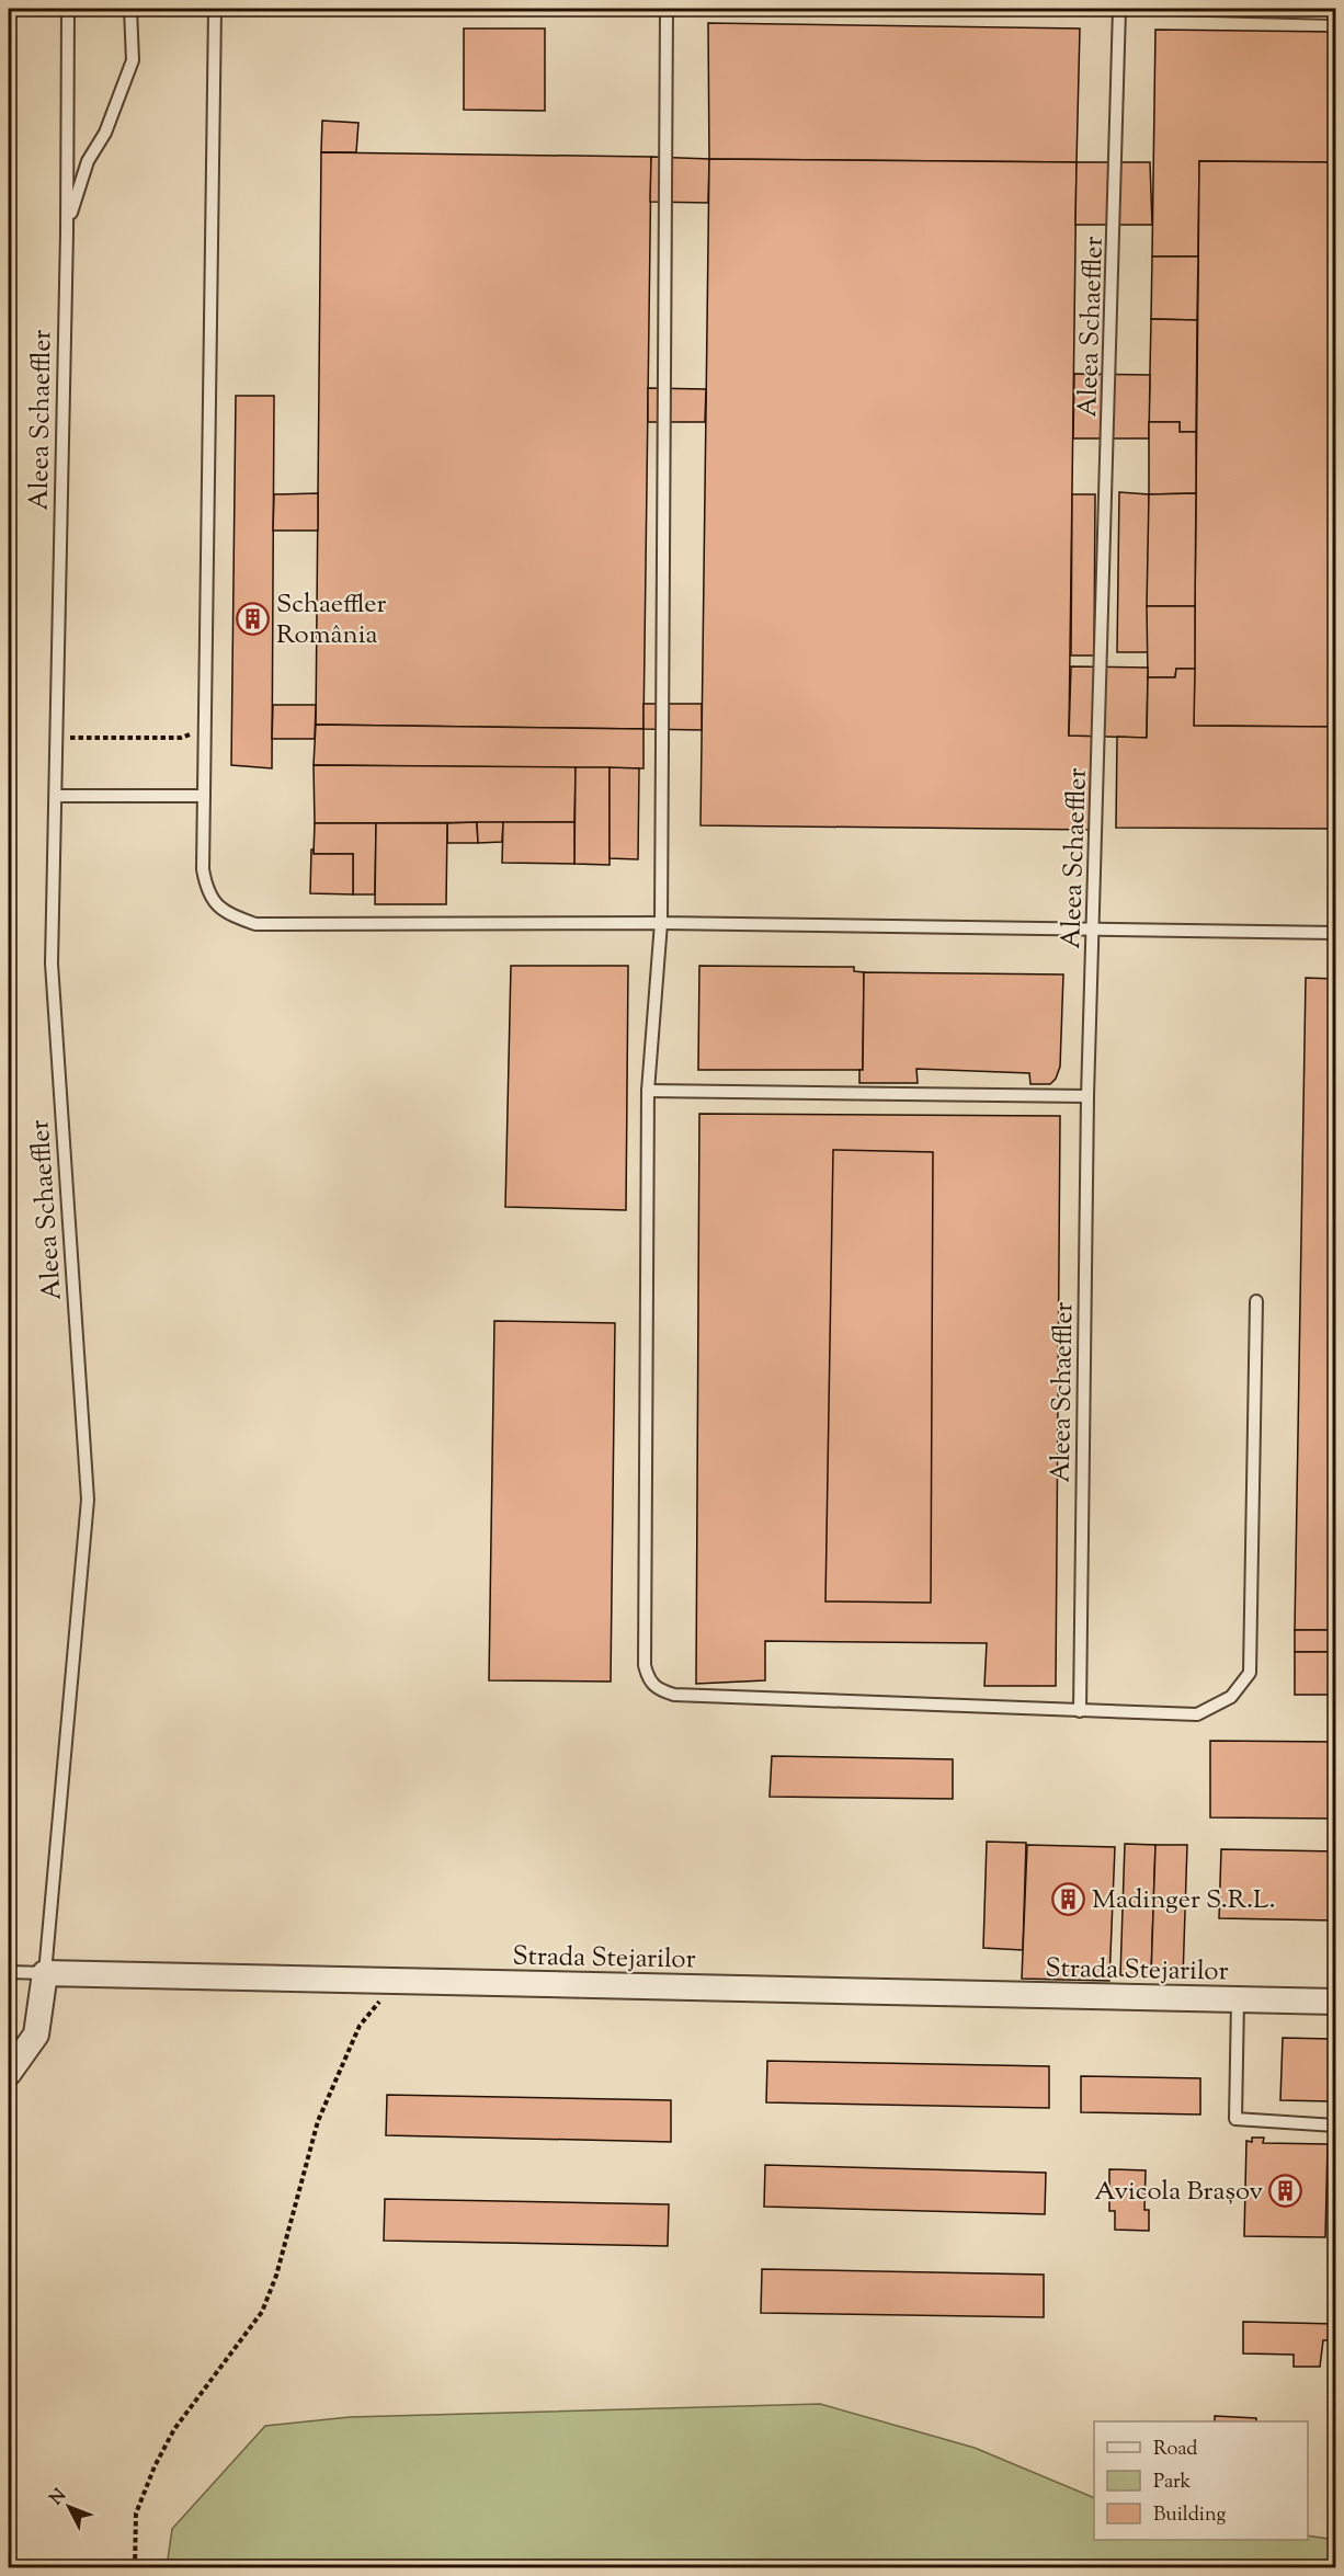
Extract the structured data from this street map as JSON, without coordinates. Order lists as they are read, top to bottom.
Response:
{
  "streets": {
    "street": ["Strada Stejarilor"],
    "lane": ["Aleea Schaeffler"]
  },
  "crossings": [
    ["Aleea Schaeffler", "Strada Stejarilor"]
  ],
  "places": {
    "building": ["Schaeffler România", "Madinger S.R.L.", "Avicola Brașov"]
  },
  "legend": ["Road", "Park", "Building"],
  "north": "top left"
}
